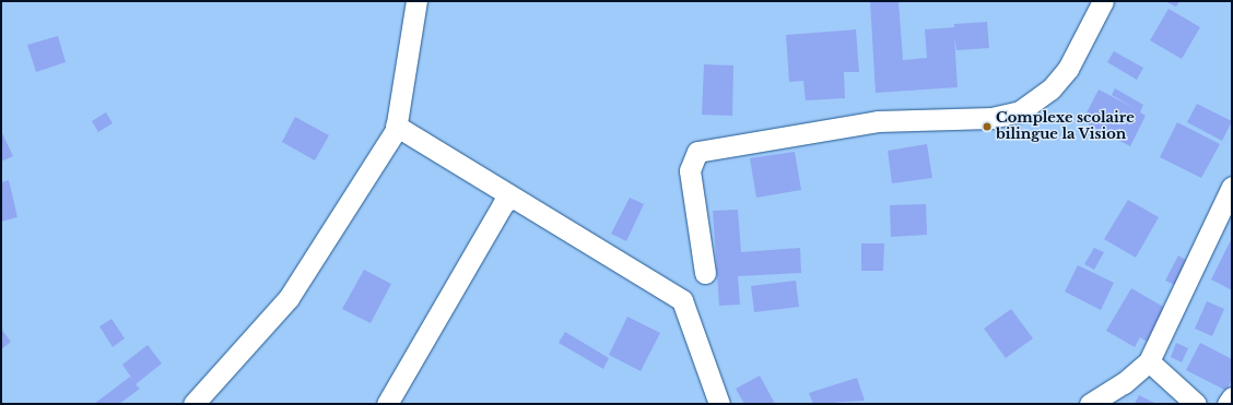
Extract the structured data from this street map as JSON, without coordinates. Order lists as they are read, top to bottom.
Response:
{
  "places": ["Complexe scolaire bilingue la Vision"]
}
